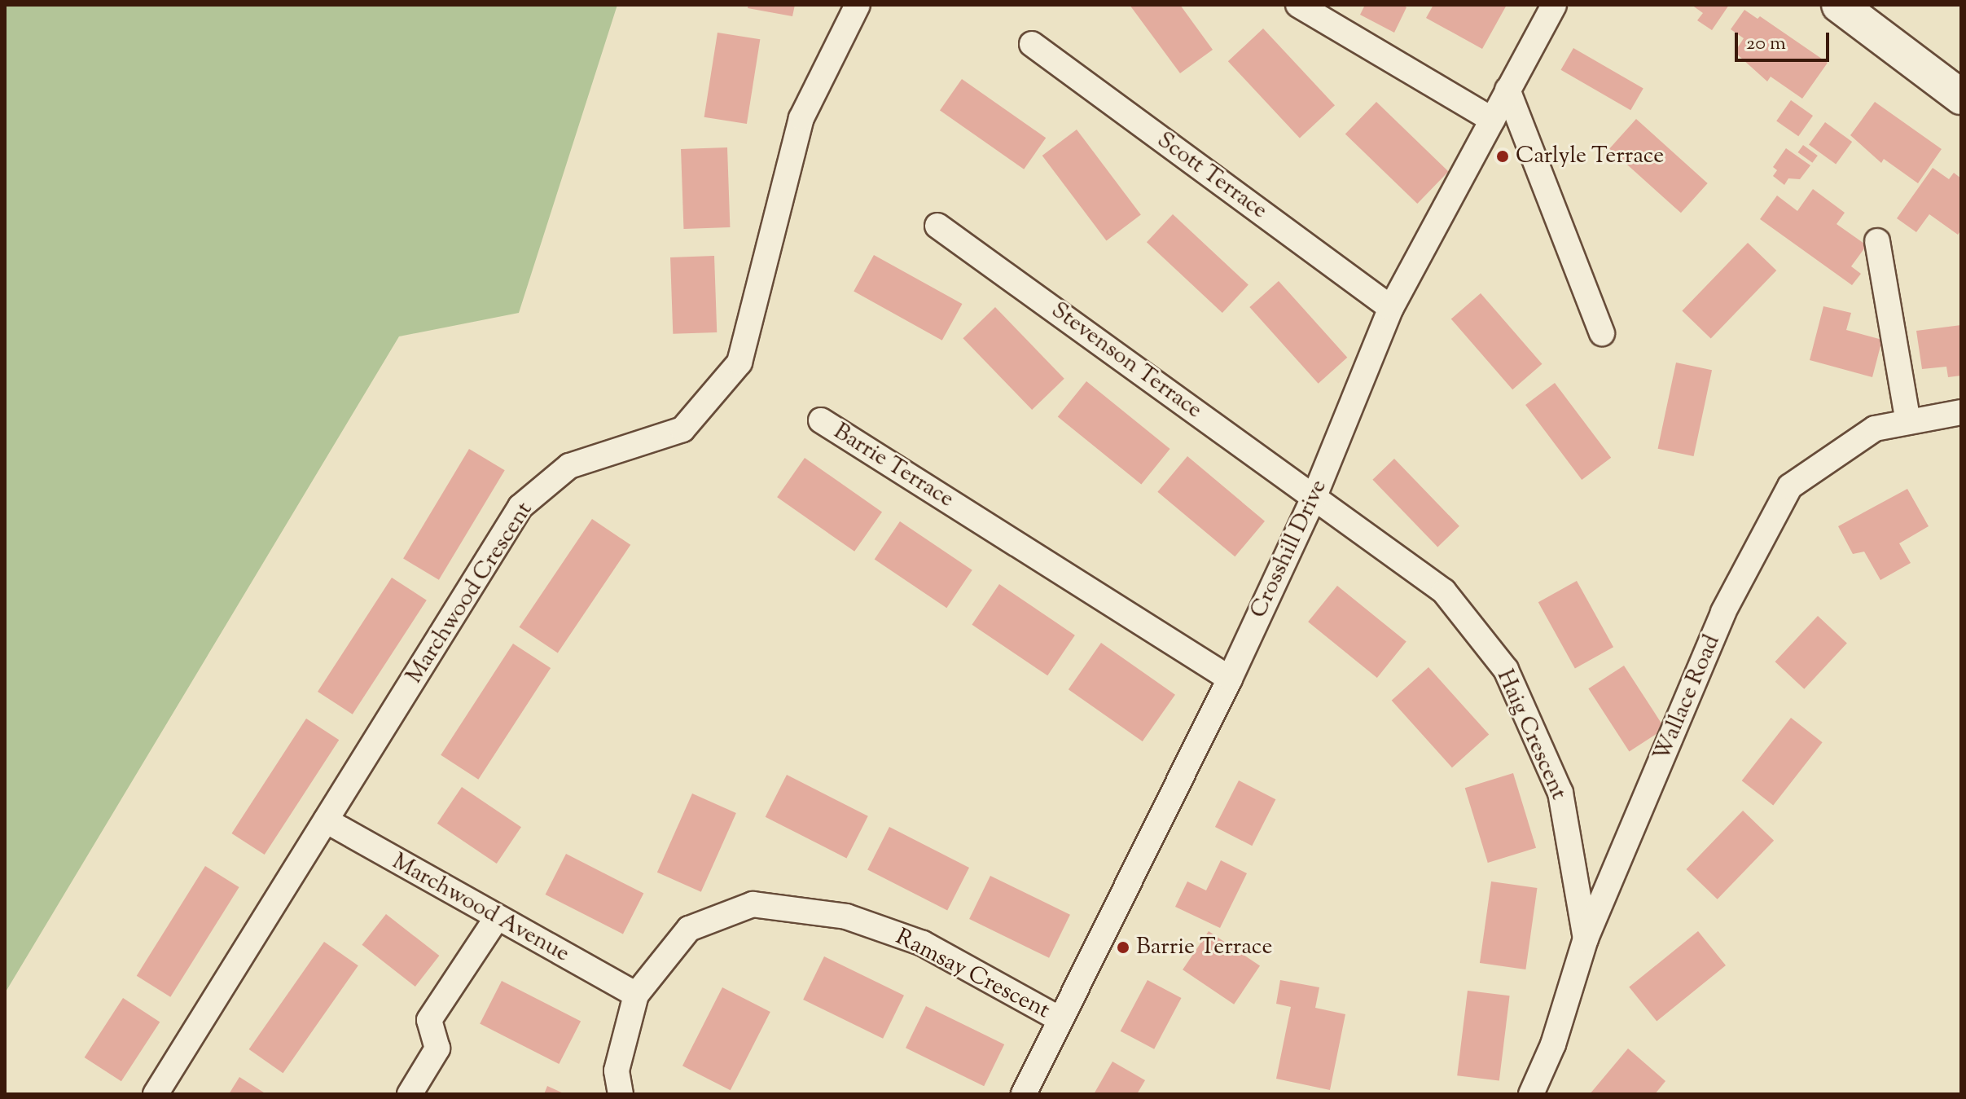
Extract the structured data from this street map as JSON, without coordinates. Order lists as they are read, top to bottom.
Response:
{
  "streets": {
    "street": [
      "Scott Terrace",
      "Stevenson Terrace",
      "Barrie Terrace",
      "Crosshill Drive",
      "Marchwood Crescent",
      "Wallace Road",
      "Haig Crescent",
      "Marchwood Avenue",
      "Ramsay Crescent"
    ]
  },
  "crossings": [
    ["Scott Terrace", "Crosshill Drive"],
    ["Stevenson Terrace", "Crosshill Drive"],
    ["Stevenson Terrace", "Haig Crescent"],
    ["Barrie Terrace", "Crosshill Drive"],
    ["Crosshill Drive", "Haig Crescent"],
    ["Crosshill Drive", "Ramsay Crescent"],
    ["Marchwood Crescent", "Marchwood Avenue"],
    ["Wallace Road", "Haig Crescent"],
    ["Marchwood Avenue", "Ramsay Crescent"]
  ],
  "places": ["Carlyle Terrace", "Barrie Terrace"],
  "scale_bar": "20 m"
}
